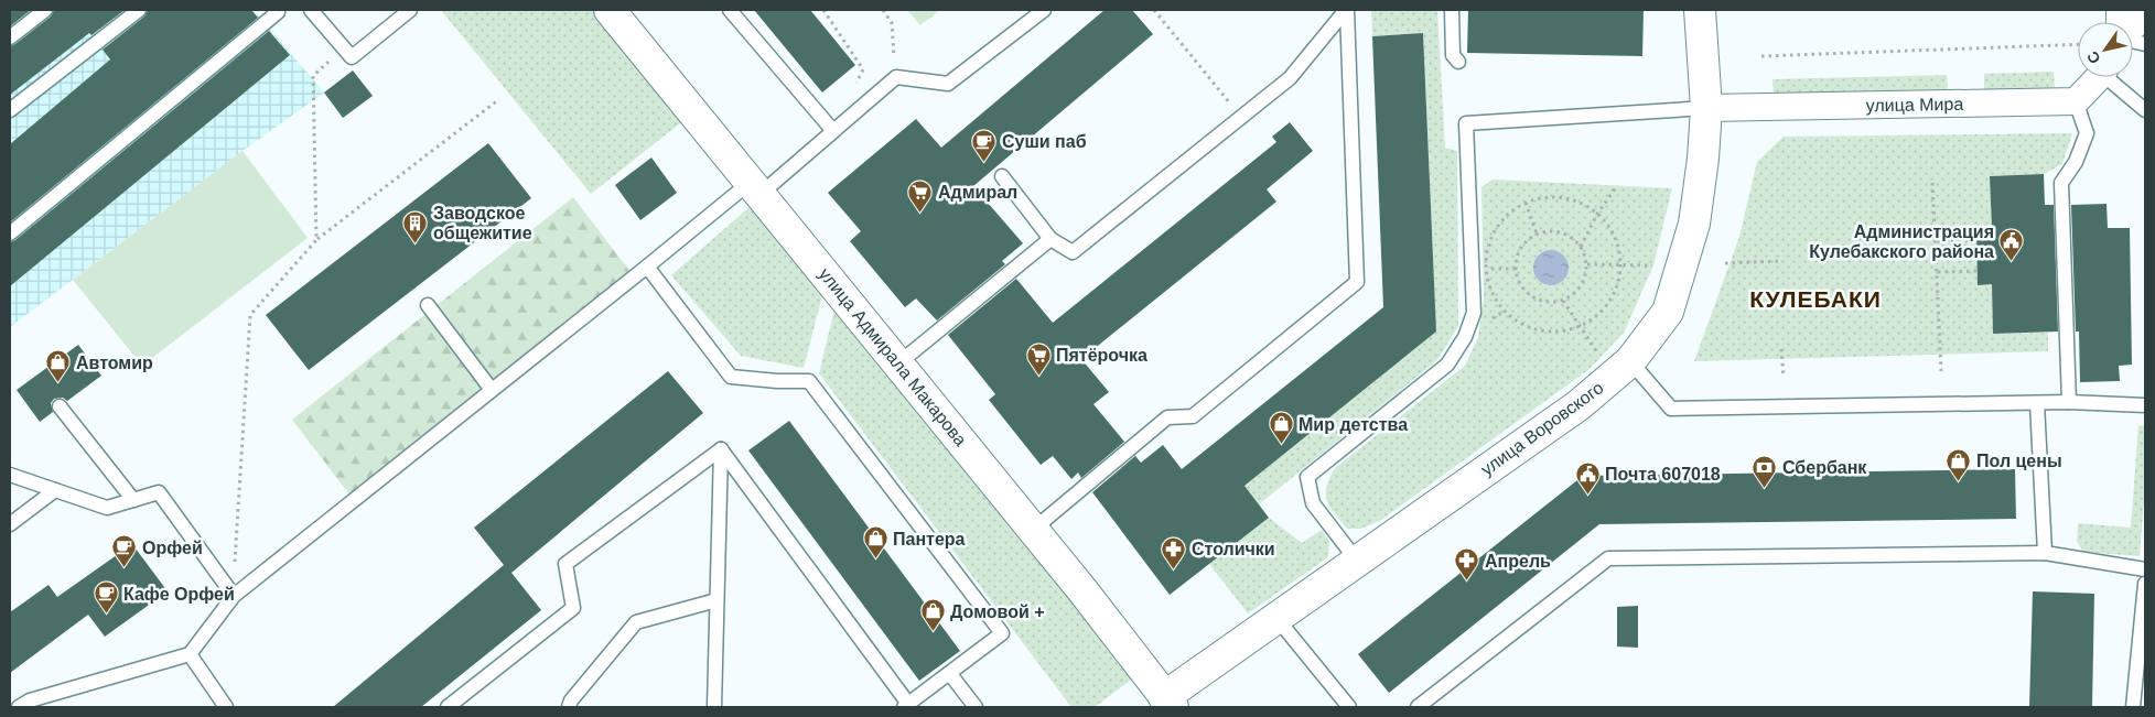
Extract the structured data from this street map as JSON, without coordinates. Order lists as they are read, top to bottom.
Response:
{
  "streets": {
    "street": ["улица Мира", "улица Адмирала Макарова", "улица Воровского"]
  },
  "crossings": [
    ["улица Мира", "улица Воровского"],
    ["улица Адмирала Макарова", "улица Воровского"]
  ],
  "districts": ["КУЛЕБАКИ"],
  "places": {
    "cafe": ["Суши паб", "Орфей", "Кафе Орфей"],
    "supermarket": ["Адмирал", "Пятёрочка"],
    "building": ["Заводское общежитие"],
    "public building": ["Администрация Кулебакского района", "Почта 607018"],
    "shop": [
      "Автомир",
      "Мир детства",
      "Пол цены",
      "Пантера",
      "Домовой +"
    ],
    "bank": ["Сбербанк"],
    "pharmacy": ["Столички", "Апрель"]
  },
  "north": "bottom left"
}
